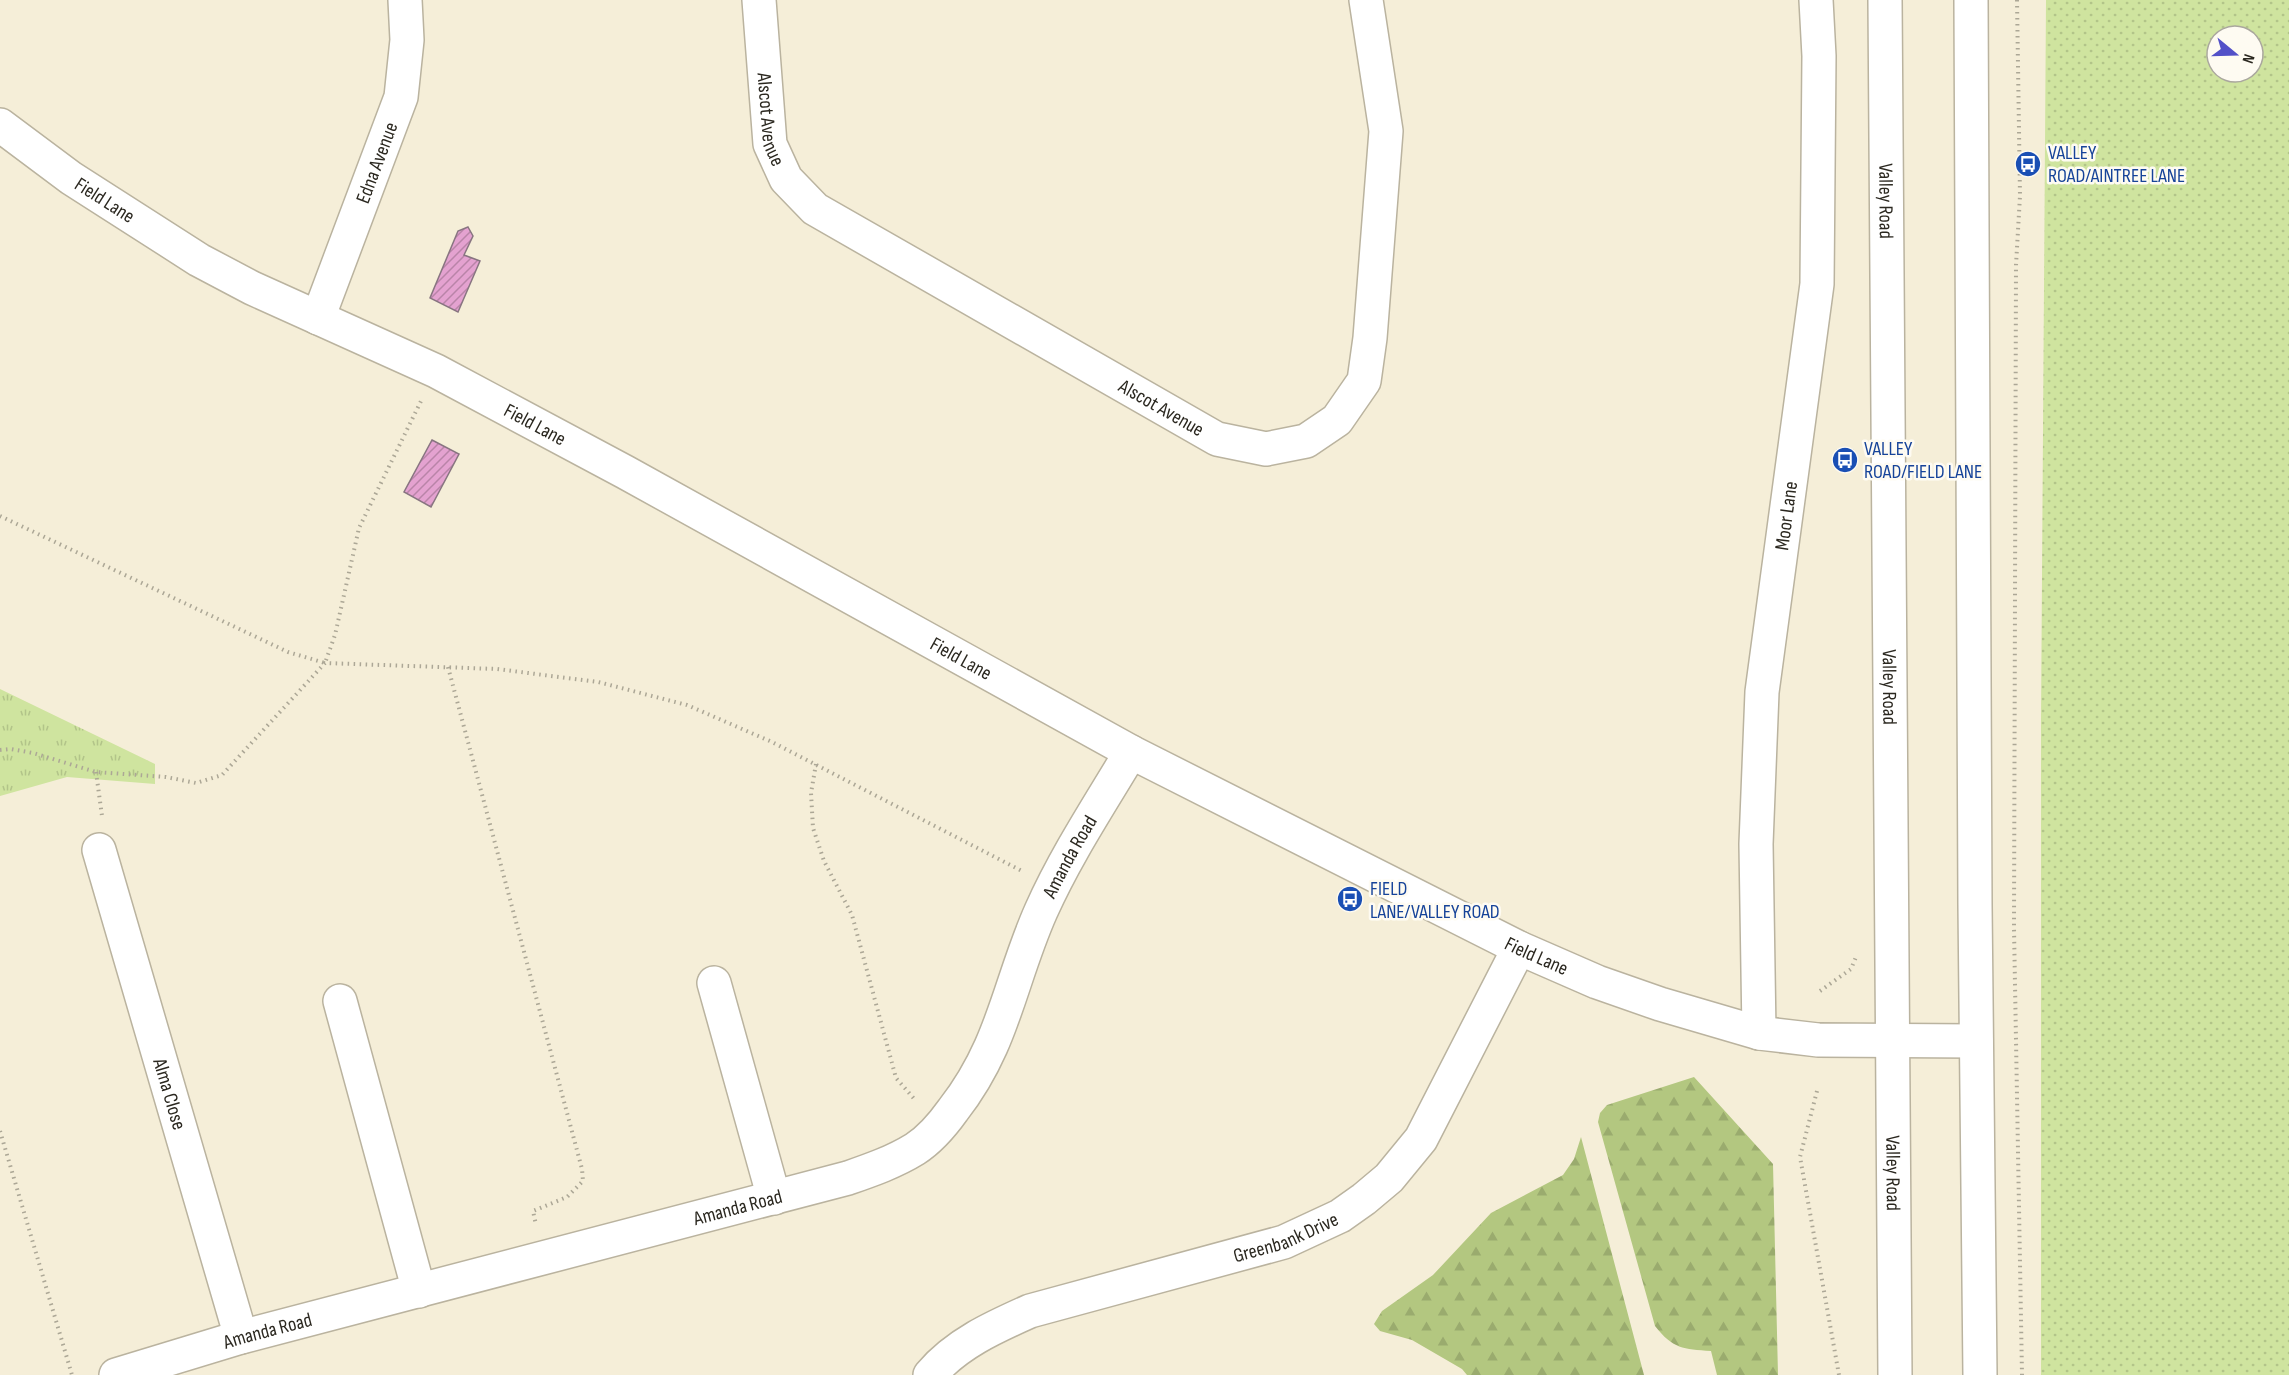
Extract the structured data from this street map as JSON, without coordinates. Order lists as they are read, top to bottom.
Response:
{
  "streets": {
    "street": [
      "Alscot Avenue",
      "Edna Avenue",
      "Field Lane",
      "Valley Road",
      "Moor Lane",
      "Amanda Road",
      "Alma Close",
      "Greenbank Drive"
    ]
  },
  "crossings": [
    ["Edna Avenue", "Field Lane"],
    ["Field Lane", "Valley Road"],
    ["Field Lane", "Moor Lane"],
    ["Field Lane", "Amanda Road"],
    ["Field Lane", "Greenbank Drive"],
    ["Amanda Road", "Alma Close"]
  ],
  "places": {
    "bus stop": ["VALLEY ROAD/AINTREE LANE", "VALLEY ROAD/FIELD LANE", "FIELD LANE/VALLEY ROAD"]
  },
  "north": "right"
}
